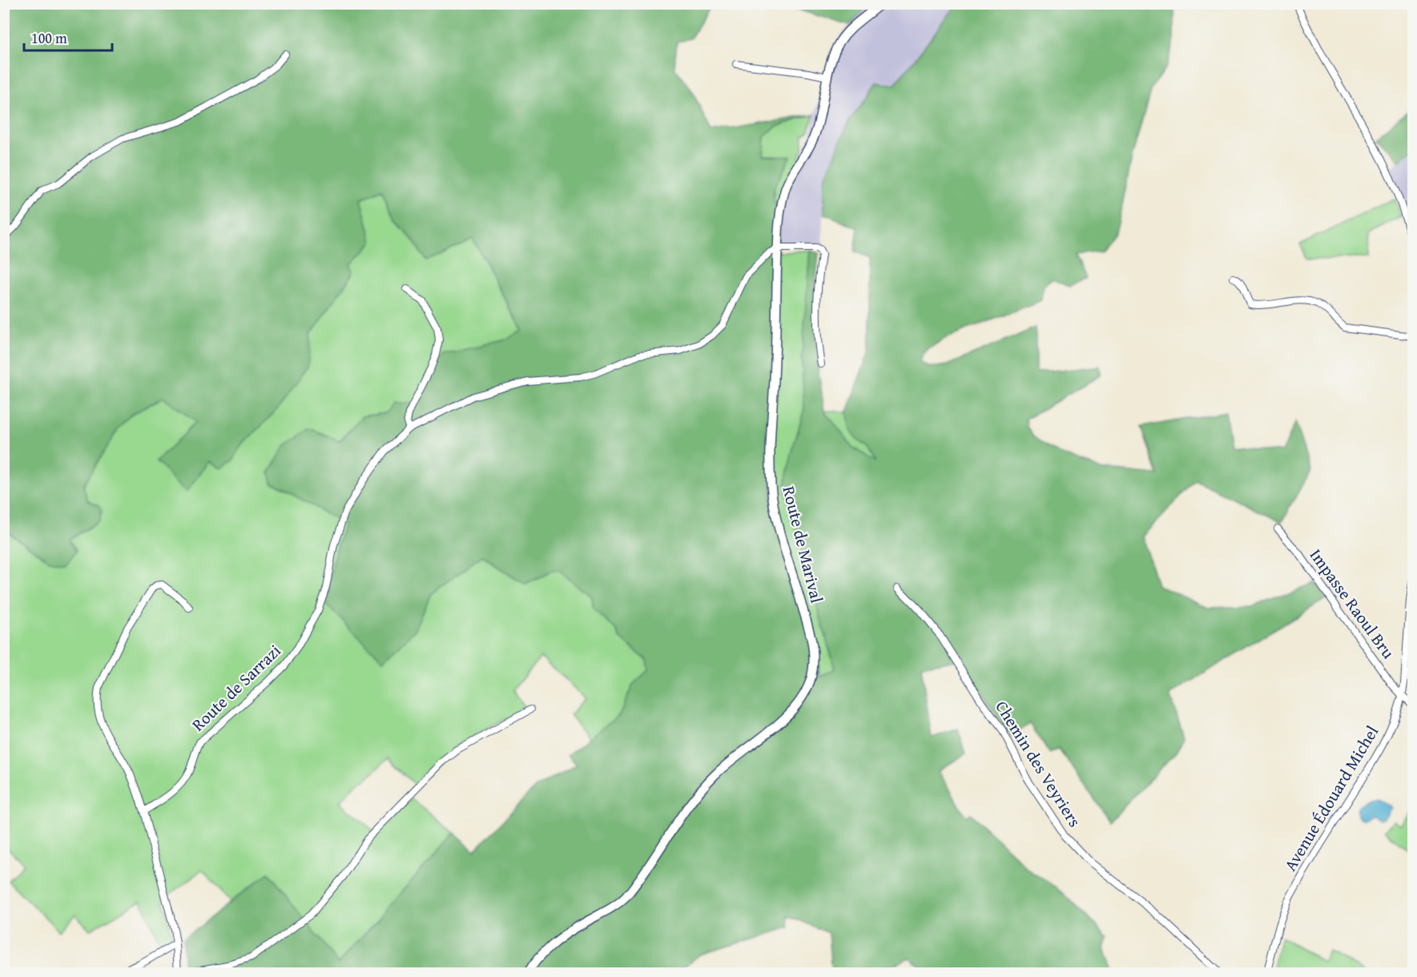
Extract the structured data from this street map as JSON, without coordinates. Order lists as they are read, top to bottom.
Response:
{
  "streets": {
    "main road": ["Route de Marival"],
    "street": [
      "Impasse Raoul Bru",
      "Route de Sarrazi",
      "Chemin des Veyriers",
      "Avenue Édouard Michel"
    ]
  },
  "crossings": [
    ["Route de Marival", "Route de Sarrazi"],
    ["Impasse Raoul Bru", "Avenue Édouard Michel"]
  ],
  "scale_bar": "100 m"
}
